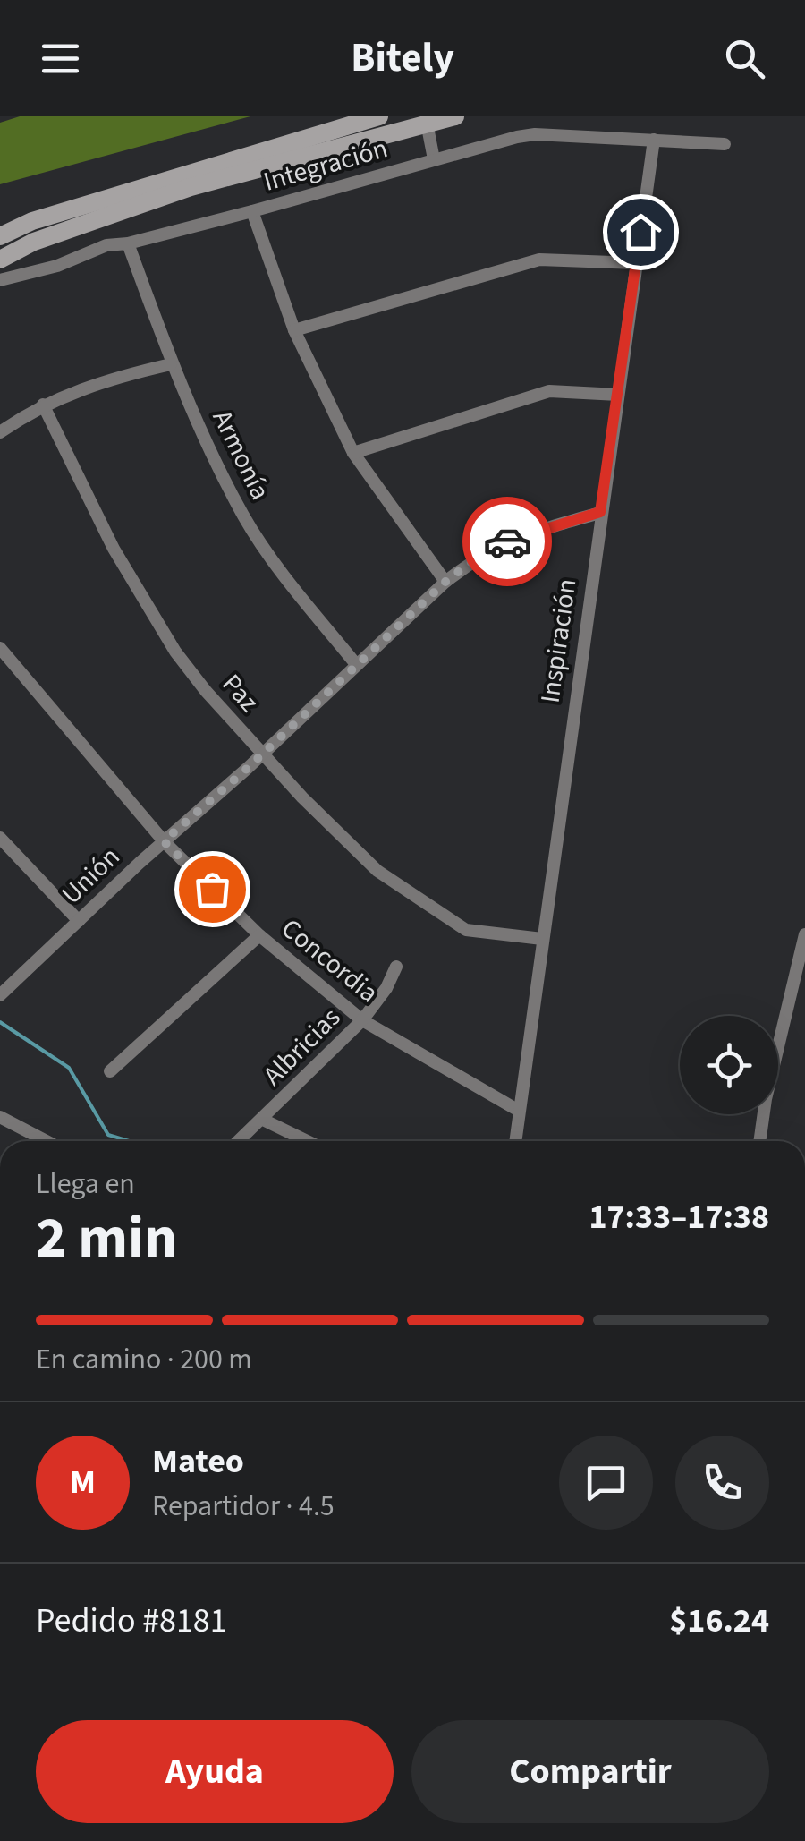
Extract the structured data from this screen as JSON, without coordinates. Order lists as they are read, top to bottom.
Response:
{
  "streets": {
    "street": [
      "Integración",
      "Armonía",
      "Inspiración",
      "Paz",
      "Unión",
      "Concordia",
      "Albricias"
    ]
  },
  "crossings": [
    ["Integración", "Armonía"],
    ["Integración", "Inspiración"],
    ["Armonía", "Unión"],
    ["Inspiración", "Paz"],
    ["Inspiración", "Unión"],
    ["Inspiración", "Concordia"],
    ["Paz", "Unión"],
    ["Unión", "Concordia"],
    ["Concordia", "Albricias"]
  ],
  "page": {
    "header": "Bitely",
    "heading": ["2 min", "Llega en", "17:33–17:38"],
    "panel": [
      "Mateo",
      "Repartidor · 4.5",
      "Pedido #8181",
      "$16.24"
    ],
    "bar": "En camino · 200 m",
    "round": "M",
    "buttons": ["Ayuda", "Compartir"]
  }
}
